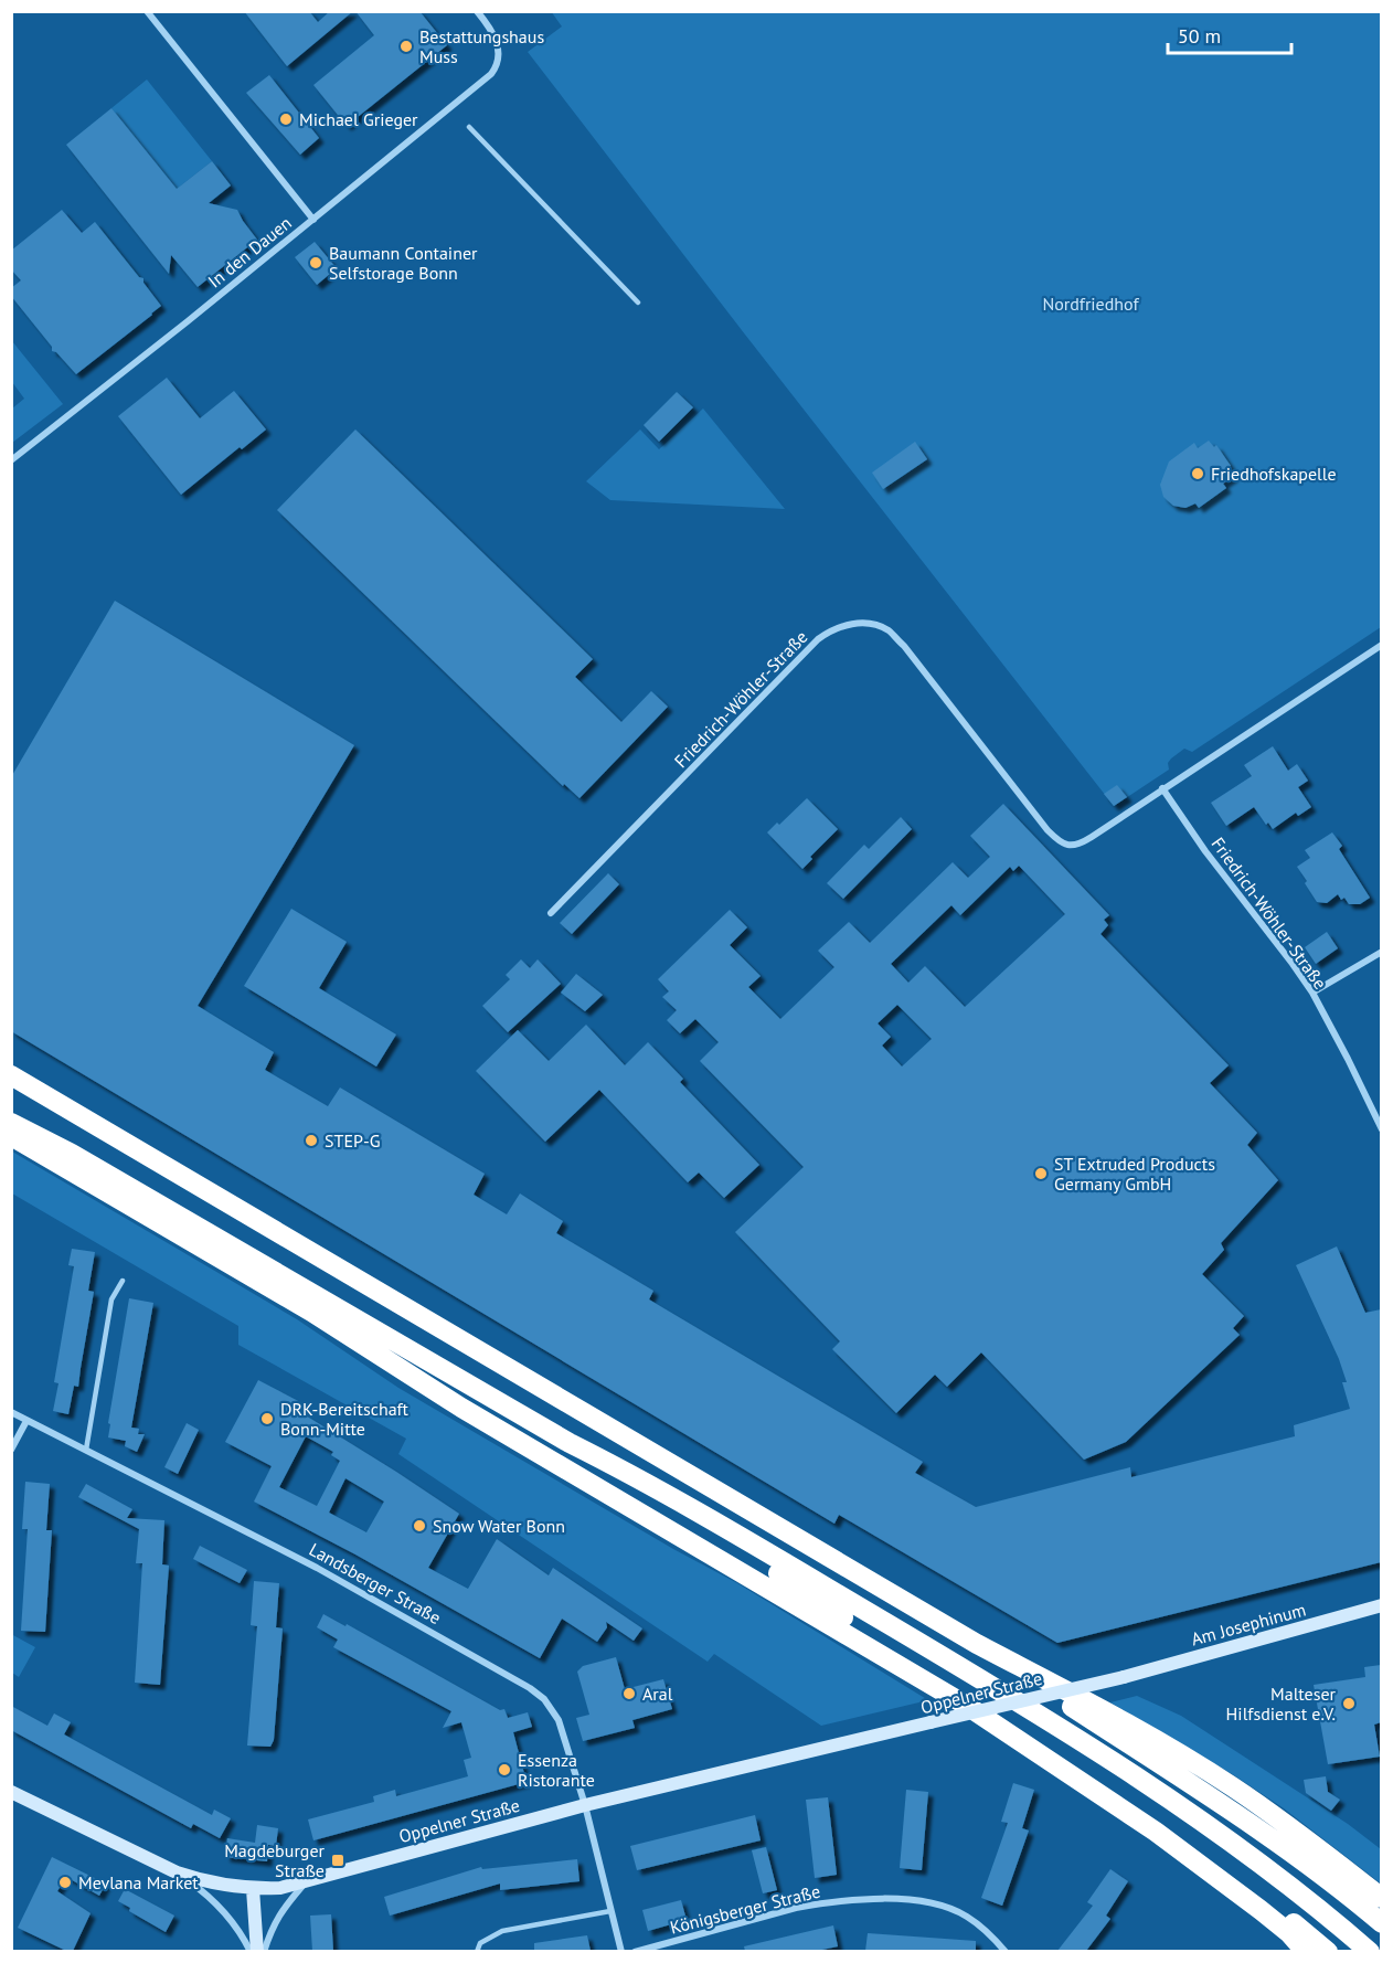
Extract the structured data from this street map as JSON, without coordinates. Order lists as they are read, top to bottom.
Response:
{
  "streets": {
    "street": [
      "In den Dauen",
      "Friedrich-Wöhler-Straße",
      "Landsberger Straße",
      "Am Josephinum",
      "Oppelner Straße",
      "Königsberger Straße"
    ]
  },
  "crossings": [
    ["Landsberger Straße", "Oppelner Straße"],
    ["Am Josephinum", "Oppelner Straße"]
  ],
  "parks": ["Nordfriedhof"],
  "places": {
    "other": [
      "Bestattungshaus Muss",
      "Michael Grieger",
      "Baumann Container Selfstorage Bonn",
      "Friedhofskapelle",
      "STEP-G",
      "ST Extruded Products Germany GmbH",
      "DRK-Bereitschaft Bonn-Mitte",
      "Snow Water Bonn",
      "Aral",
      "Malteser Hilfsdienst e.V.",
      "Essenza Ristorante",
      "Mevlana Market"
    ],
    "transit": ["Magdeburger Straße"]
  },
  "scale_bar": "50 m"
}
